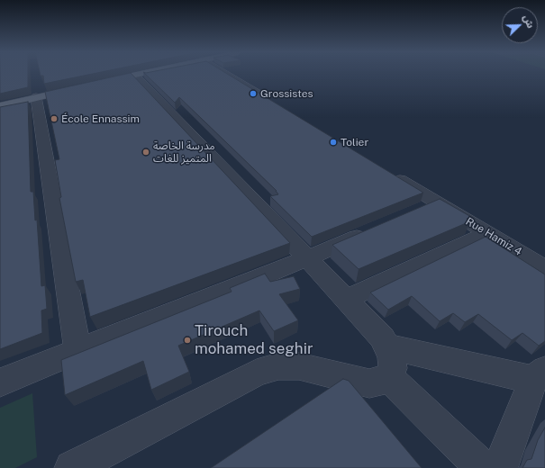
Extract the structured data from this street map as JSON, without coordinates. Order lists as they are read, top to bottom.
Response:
{
  "streets": {
    "street": ["Rue Hamiz 4"]
  },
  "places": [
    "Grossistes",
    "École Ennassim",
    "Tolier",
    "مدرسة الخاصة المتميز للغات",
    "Tirouch mohamed seghir"
  ],
  "north": "top right"
}
